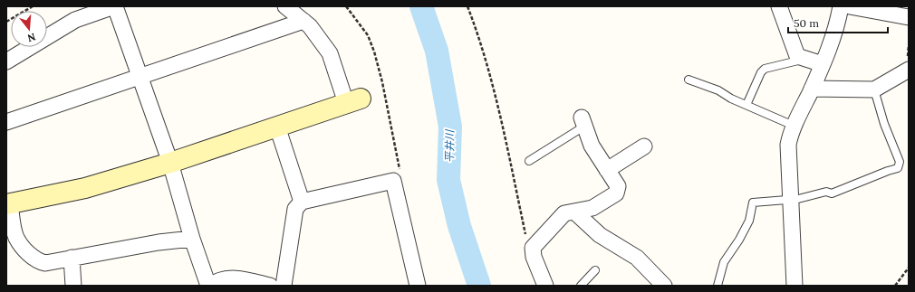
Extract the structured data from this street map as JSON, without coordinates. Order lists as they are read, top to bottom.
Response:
{
  "water": ["平井川"],
  "scale_bar": "50 m",
  "north": "bottom"
}
